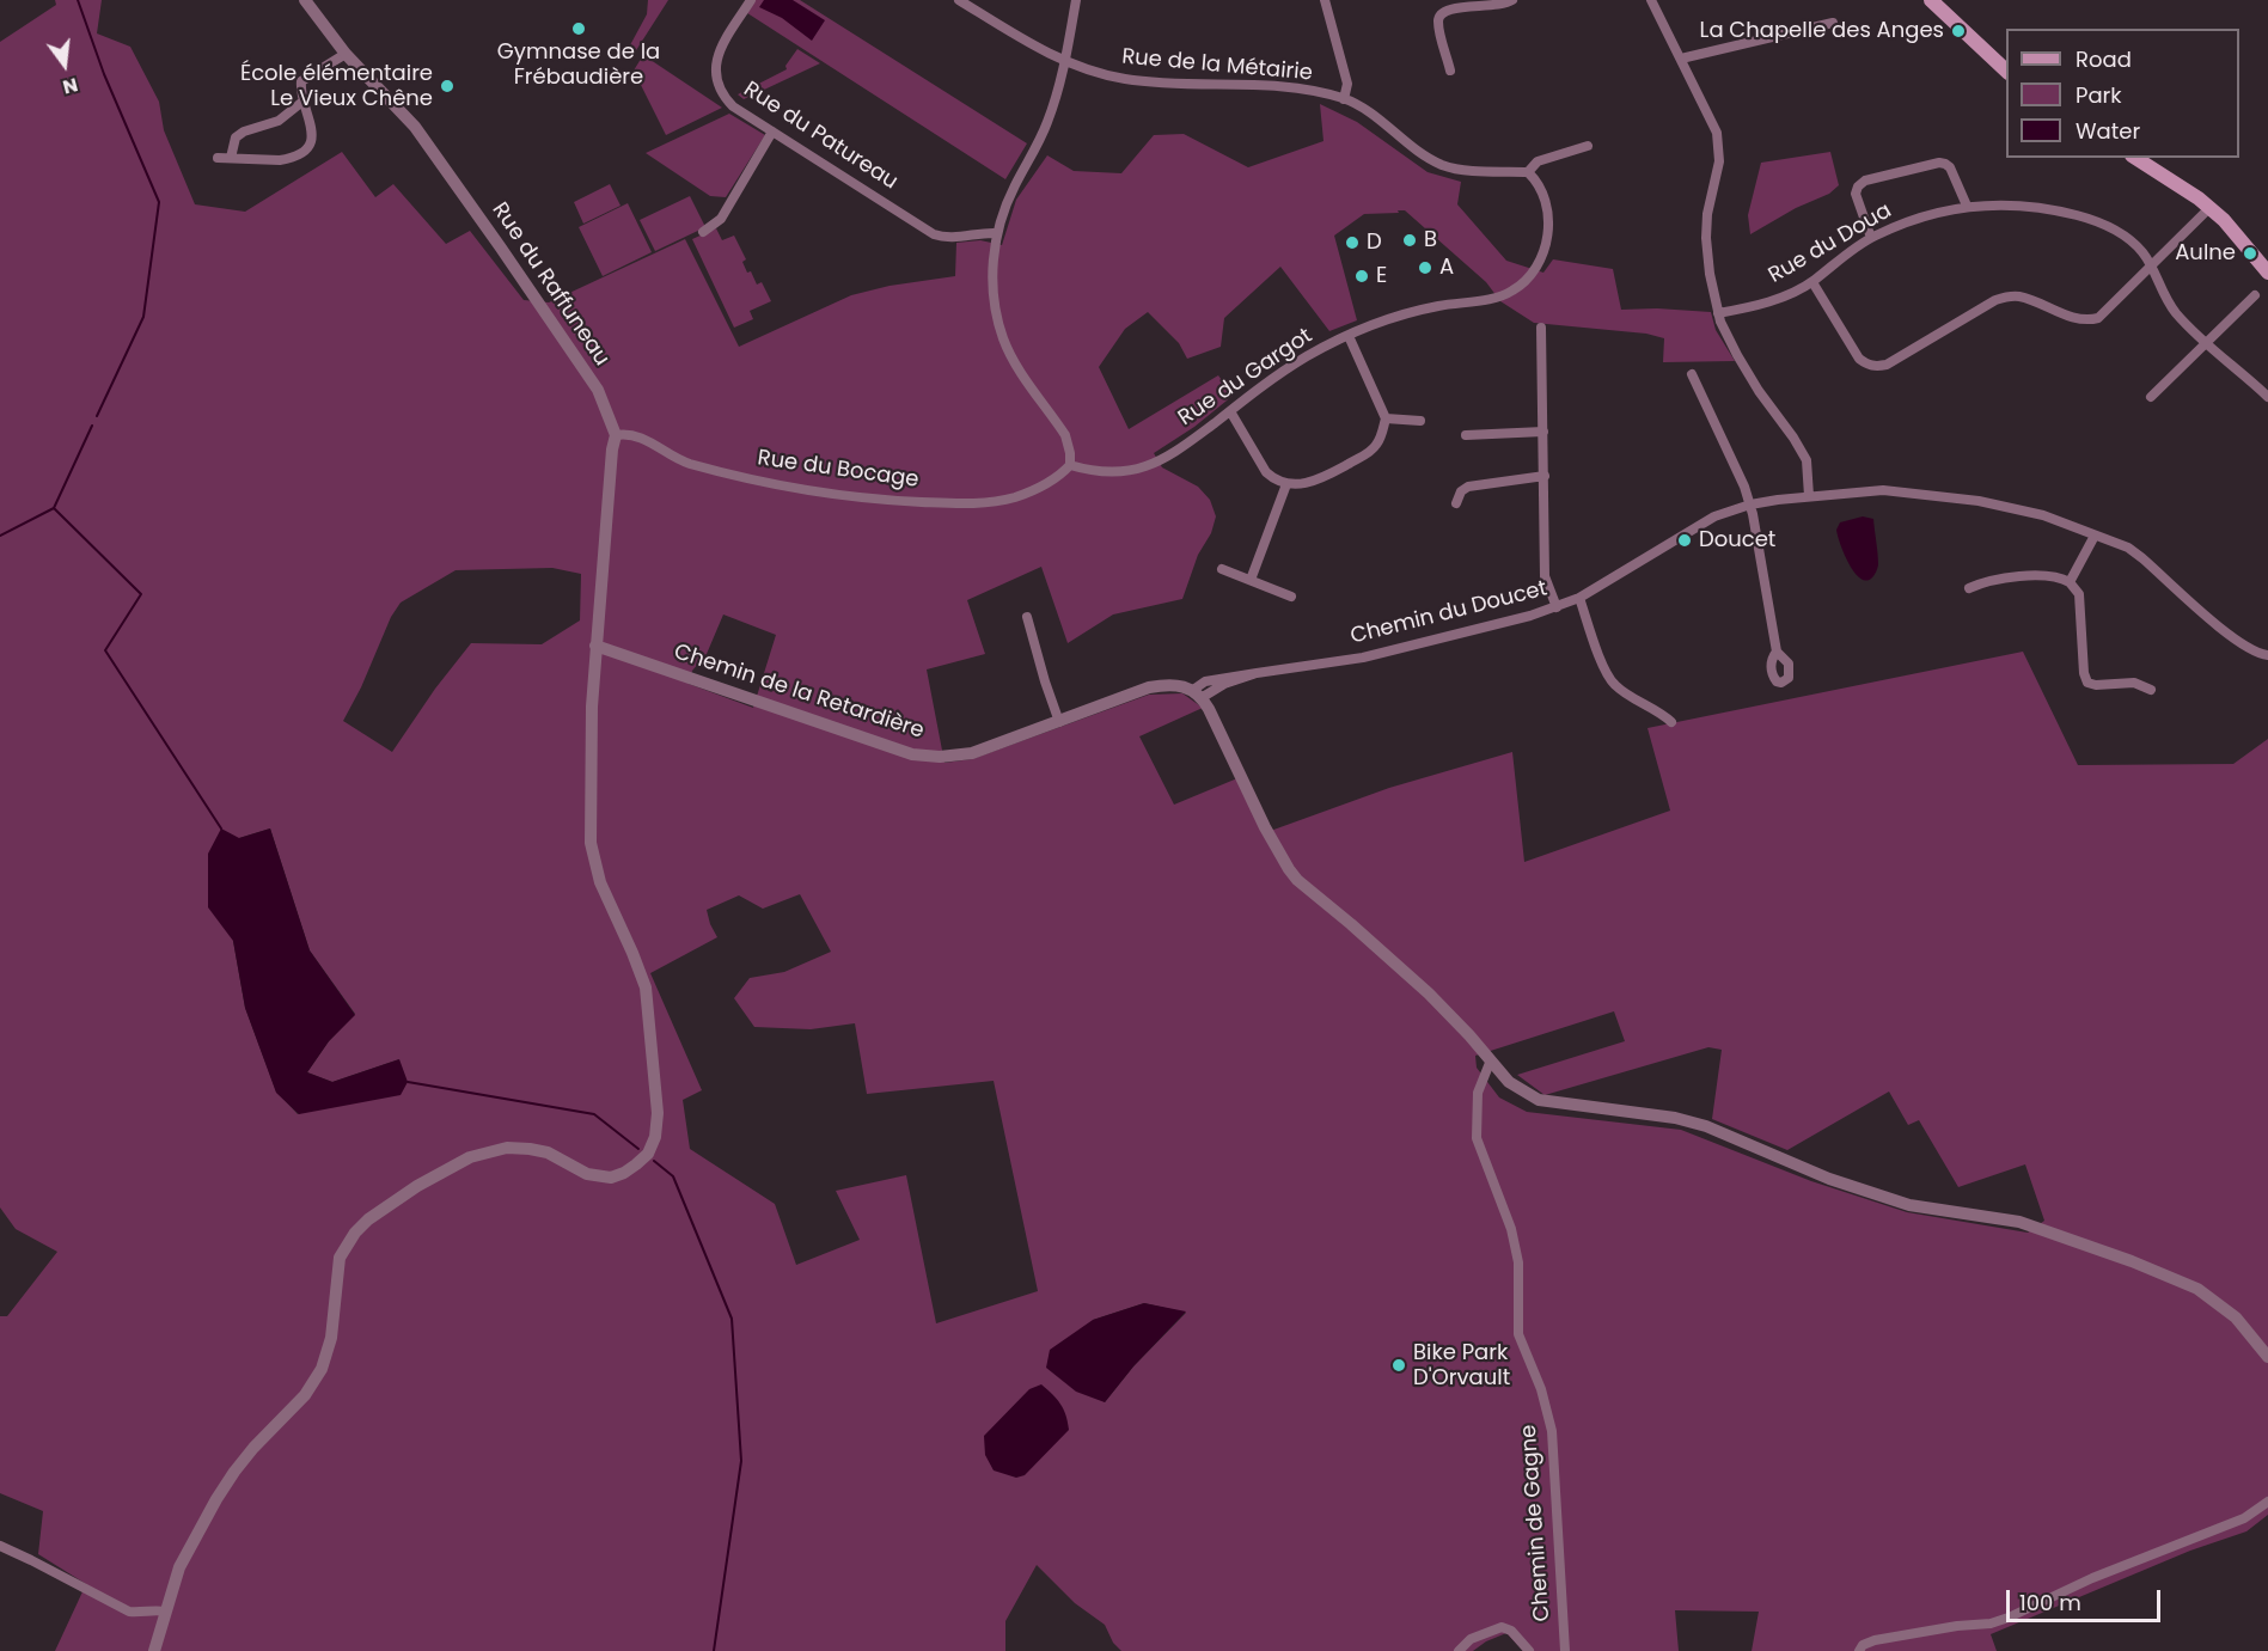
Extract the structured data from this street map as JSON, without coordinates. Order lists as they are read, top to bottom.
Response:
{
  "streets": {
    "street": [
      "Rue de la Métairie",
      "Rue du Patureau",
      "Rue du Doua",
      "Rue du Raffuneau",
      "Rue du Gargot",
      "Rue du Bocage",
      "Chemin du Doucet",
      "Chemin de la Retardière",
      "Chemin de Gagne"
    ]
  },
  "crossings": [
    ["Rue de la Métairie", "Rue du Gargot"],
    ["Rue du Raffuneau", "Rue du Bocage"],
    ["Rue du Gargot", "Rue du Bocage"],
    ["Chemin du Doucet", "Chemin de la Retardière"]
  ],
  "places": [
    "Gymnase de la Frébaudière",
    "La Chapelle des Anges",
    "École élémentaire Le Vieux Chêne",
    "B",
    "D",
    "Aulne",
    "A",
    "E",
    "Doucet",
    "Bike Park D'Orvault"
  ],
  "legend": ["Road", "Park", "Water"],
  "scale_bar": "100 m",
  "north": "bottom"
}
